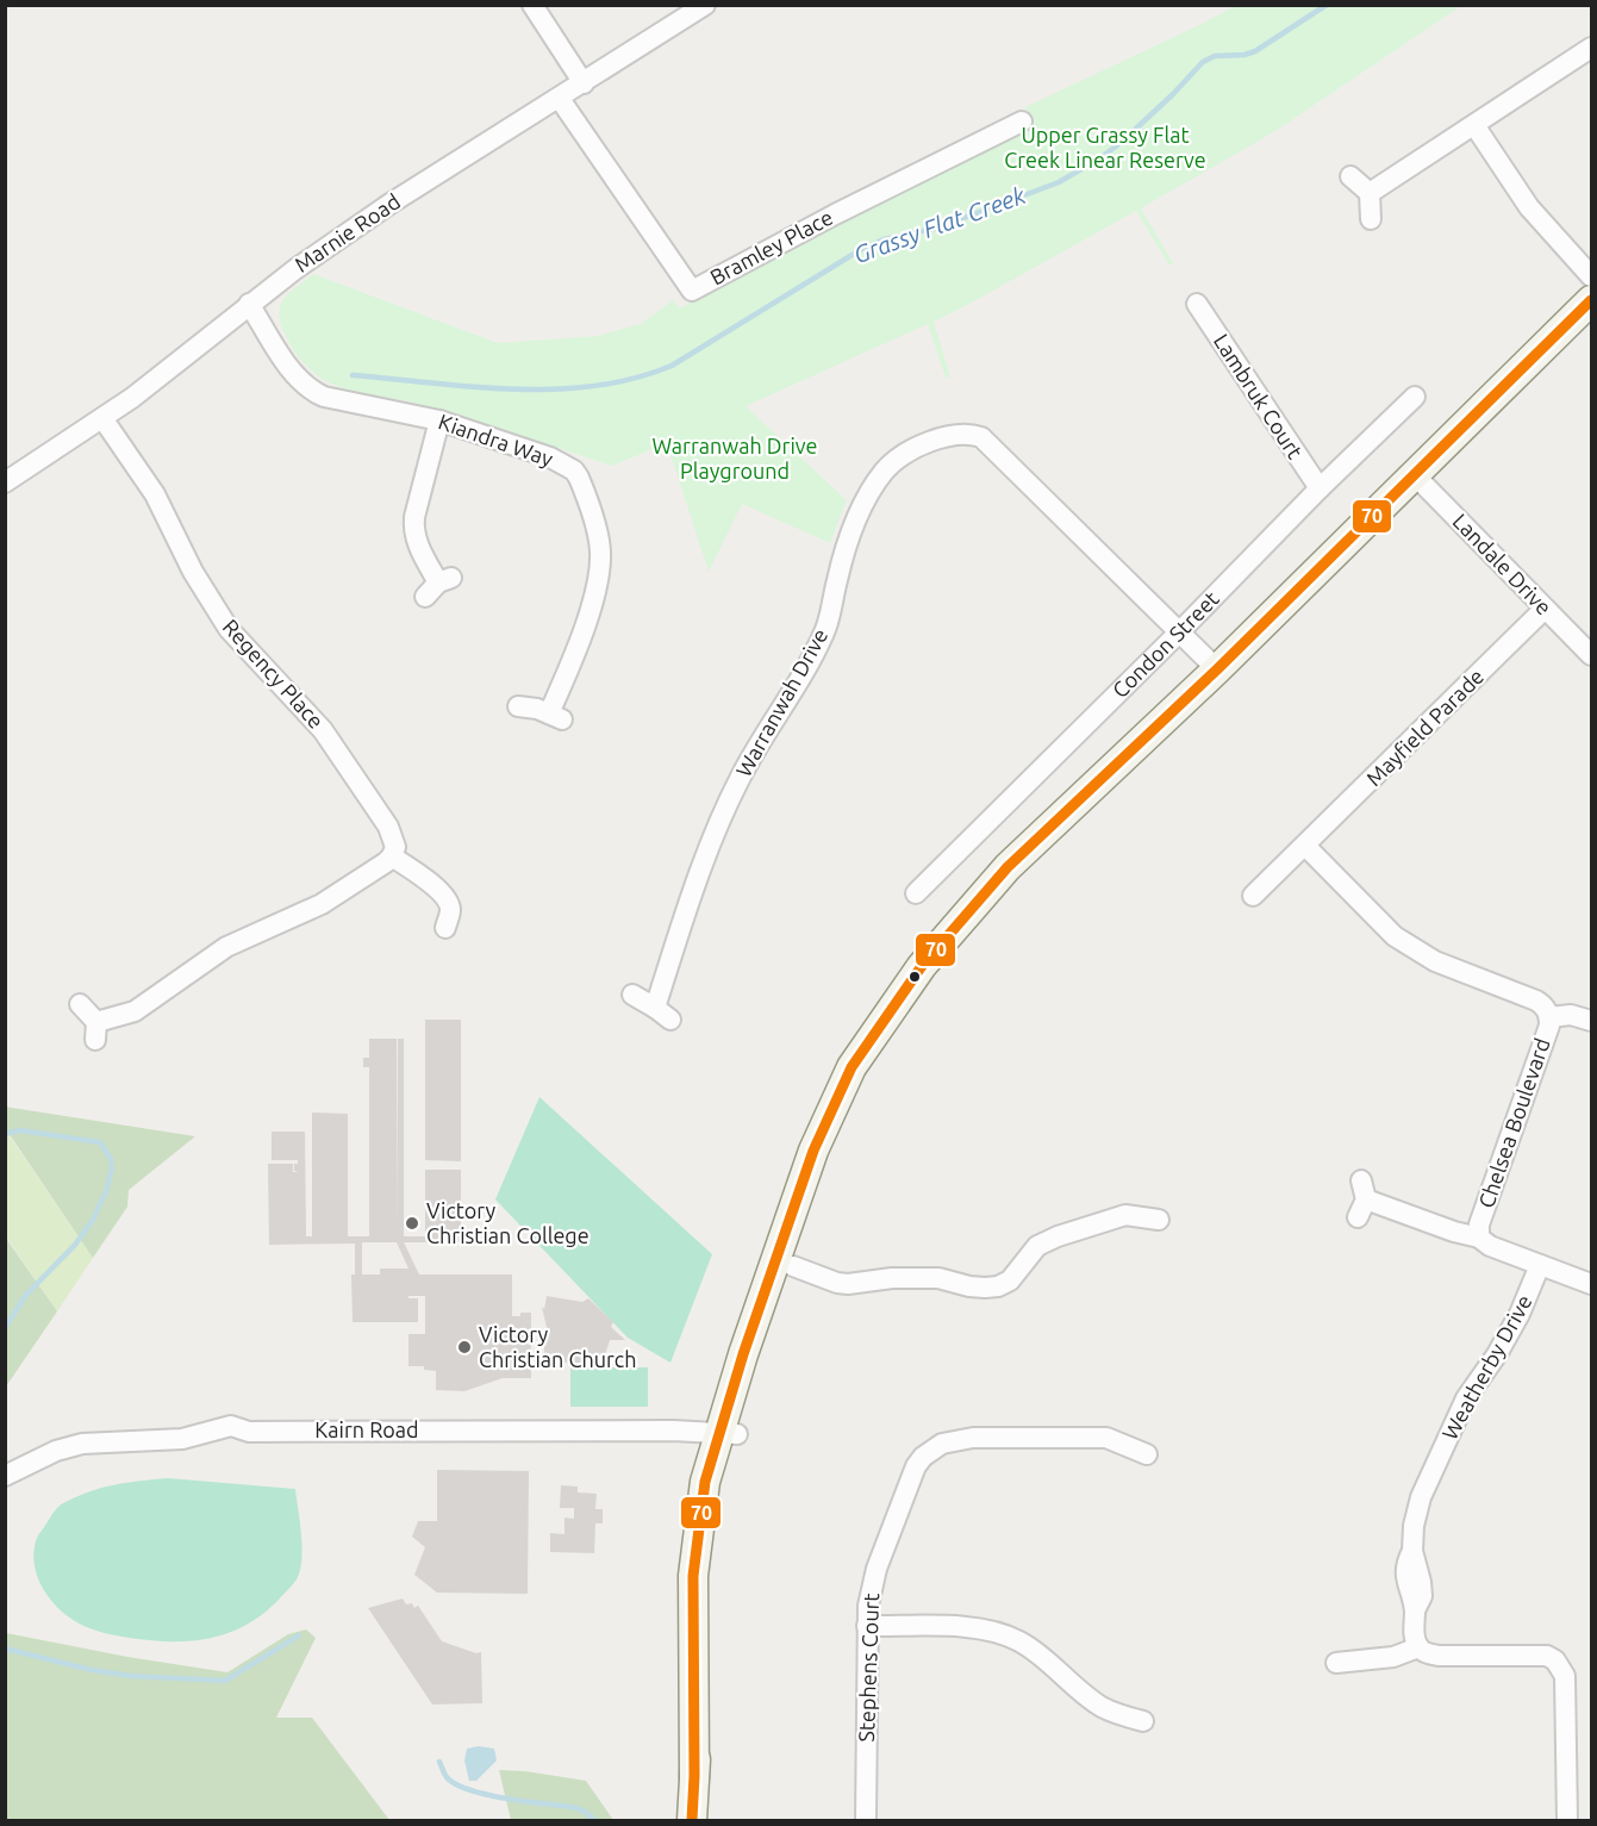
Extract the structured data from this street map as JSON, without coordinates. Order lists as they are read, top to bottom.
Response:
{
  "streets": {
    "street": [
      "Marnie Road",
      "Bramley Place",
      "Lambruk Court",
      "Kiandra Way",
      "Landale Drive",
      "Condon Street",
      "Regency Place",
      "Warranwah Drive",
      "Mayfield Parade",
      "Chelsea Boulevard",
      "Weatherby Drive",
      "Kairn Road",
      "Stephens Court"
    ]
  },
  "crossings": [
    ["Marnie Road", "Bramley Place"],
    ["Marnie Road", "Kiandra Way"],
    ["Marnie Road", "Regency Place"],
    ["Lambruk Court", "Condon Street"],
    ["Landale Drive", "Mayfield Parade"],
    ["Condon Street", "Warranwah Drive"],
    ["Chelsea Boulevard", "Weatherby Drive"]
  ],
  "water": ["Grassy Flat Creek"],
  "parks": ["Upper Grassy Flat Creek Linear Reserve", "Warranwah Drive Playground"],
  "places": ["Victory Christian College", "Victory Christian Church"],
  "lines": ["transit line 70"]
}
